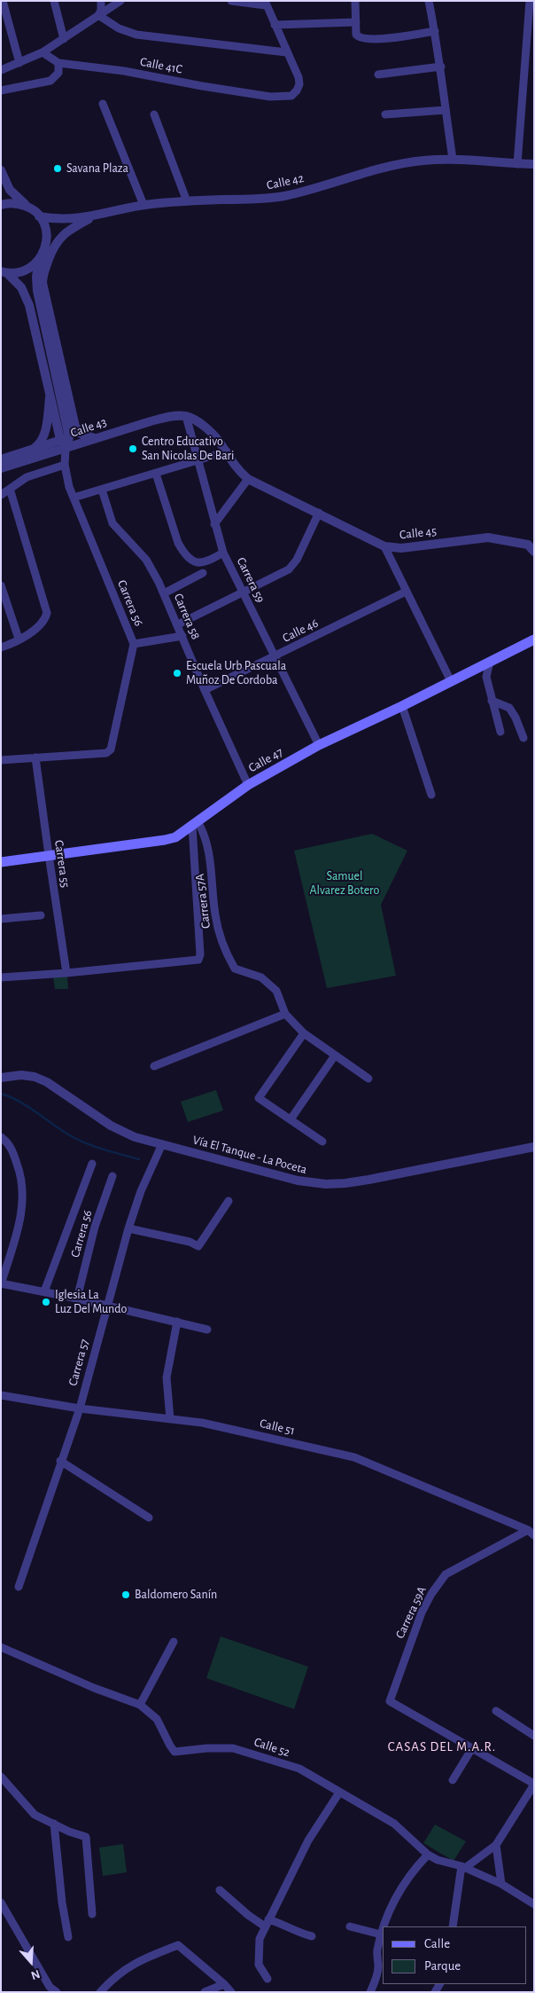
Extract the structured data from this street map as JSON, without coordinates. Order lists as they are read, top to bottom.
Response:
{
  "streets": {
    "main road": ["Calle 47"],
    "street": [
      "Calle 41C",
      "Calle 42",
      "Calle 43",
      "Calle 45",
      "Carrera 59",
      "Carrera 56",
      "Carrera 58",
      "Calle 46",
      "Carrera 55",
      "Carrera 57A",
      "Vía El Tanque - La Poceta",
      "Carrera 57",
      "Calle 51",
      "Carrera 59A",
      "Calle 52"
    ]
  },
  "crossings": [
    ["Calle 42", "Carrera 56"],
    ["Calle 43", "Calle 45"],
    ["Calle 43", "Carrera 59"],
    ["Calle 43", "Carrera 56"],
    ["Calle 45", "Carrera 59"],
    ["Carrera 59", "Calle 46"],
    ["Carrera 59", "Calle 47"],
    ["Carrera 56", "Carrera 55"],
    ["Carrera 58", "Calle 46"],
    ["Carrera 58", "Calle 47"],
    ["Calle 47", "Carrera 55"],
    ["Calle 47", "Carrera 57A"],
    ["Vía El Tanque - La Poceta", "Carrera 57"],
    ["Carrera 57", "Calle 51"],
    ["Calle 51", "Carrera 59A"]
  ],
  "districts": ["CASAS DEL M.A.R."],
  "parks": ["Samuel Alvarez Botero"],
  "places": [
    "Savana Plaza",
    "Centro Educativo San Nicolas De Bari",
    "Escuela Urb Pascuala Muñoz De Cordoba",
    "Iglesia La Luz Del Mundo",
    "Baldomero Sanín"
  ],
  "legend": ["Calle", "Parque"],
  "north": "bottom"
}
